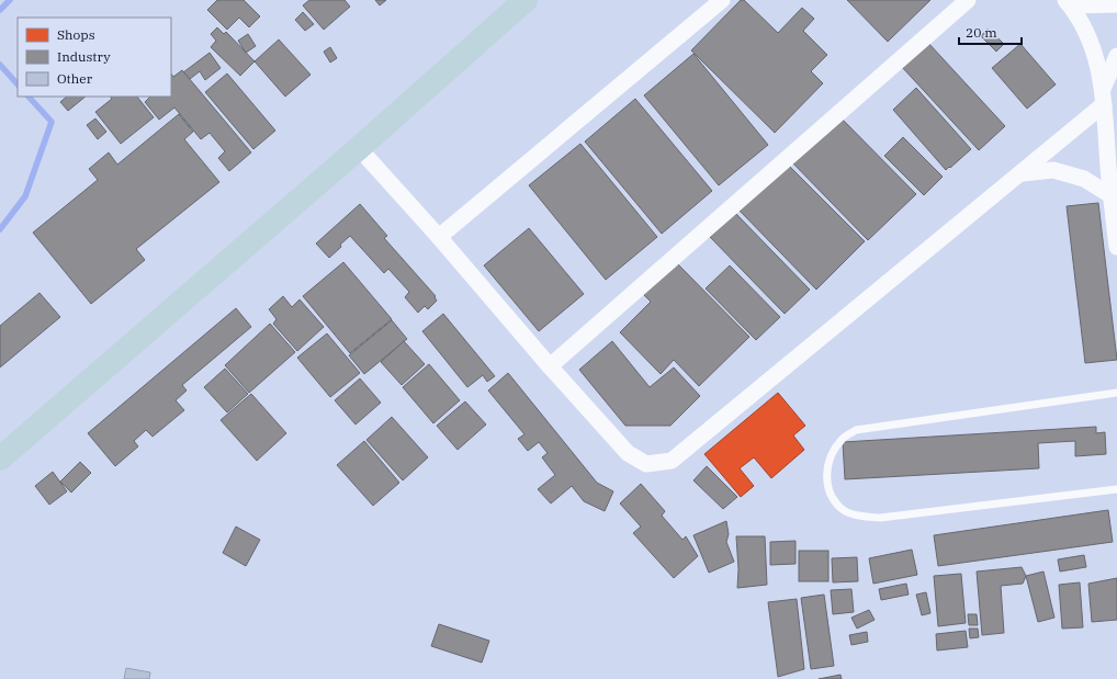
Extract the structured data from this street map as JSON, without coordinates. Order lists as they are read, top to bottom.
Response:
{
  "legend": ["Shops", "Industry", "Other"],
  "scale_bar": "20 m"
}
